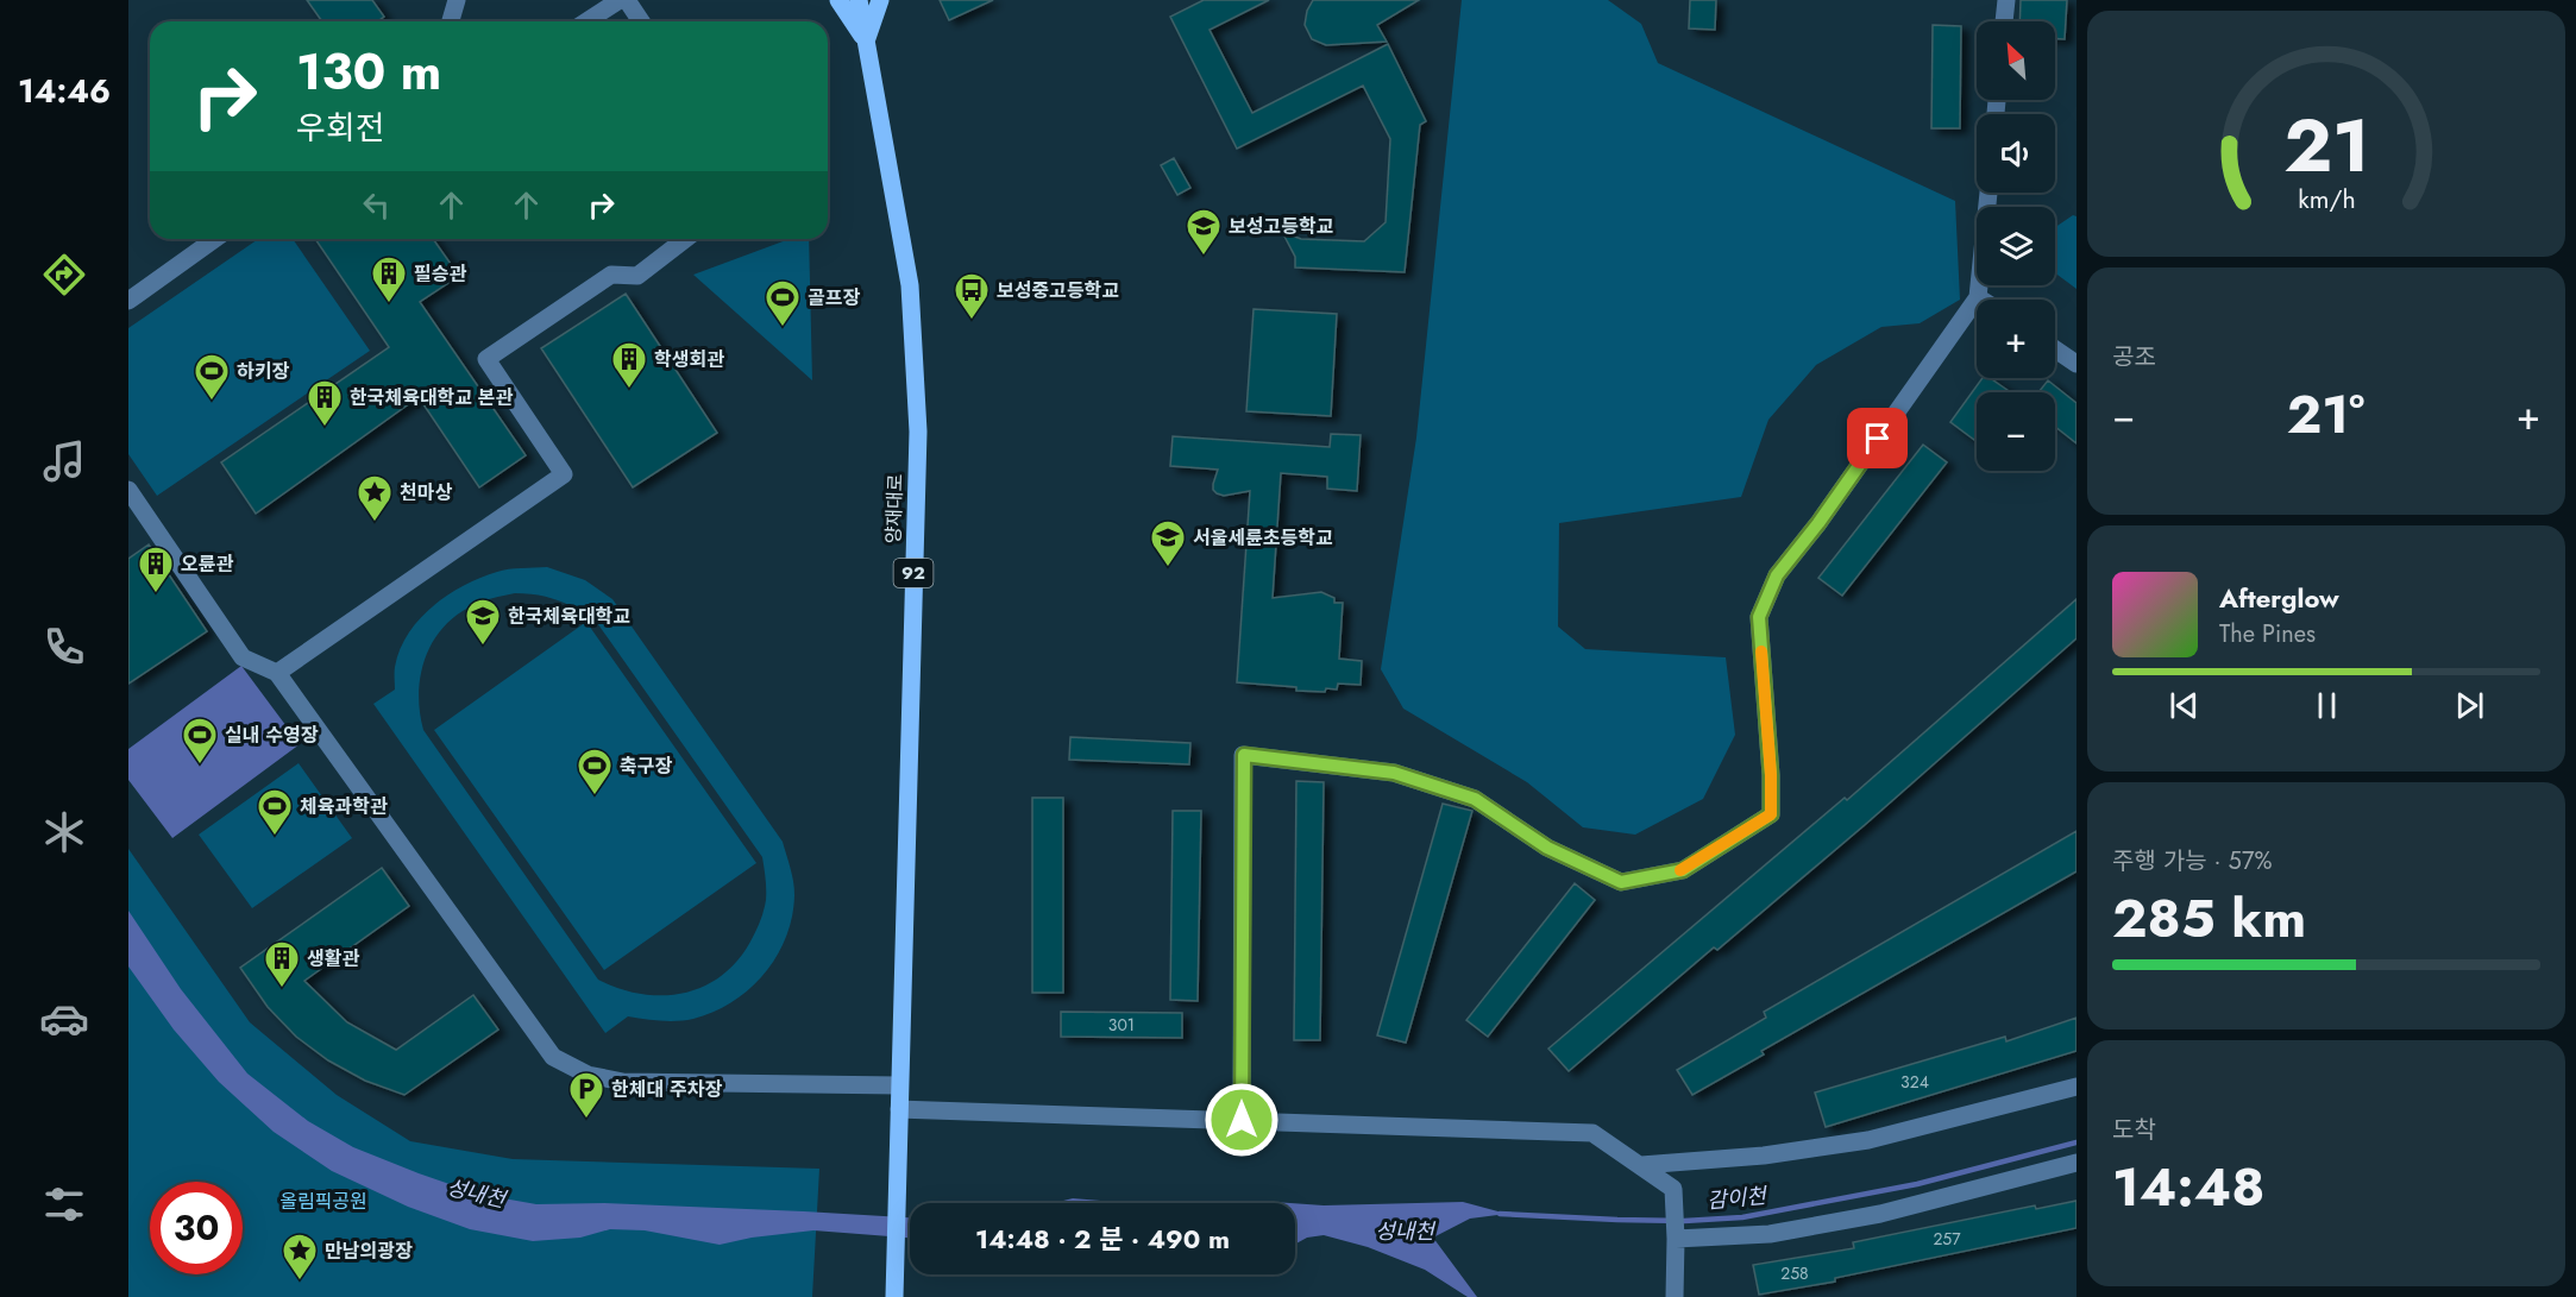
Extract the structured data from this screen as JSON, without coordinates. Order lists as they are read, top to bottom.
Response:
{
  "streets": {
    "main road": ["양재대로", "92"]
  },
  "crossings": [
    ["양재대로", "92"]
  ],
  "water": ["성내천", "감이천"],
  "parks": ["올림픽공원"],
  "places": {
    "school or university": ["보성고등학교", "서울세륜초등학교", "한국체육대학교"],
    "building": [
      "필승관",
      "학생회관",
      "한국체육대학교 본관",
      "오륜관",
      "생활관"
    ],
    "bus stop": ["보성중고등학교"],
    "sports": [
      "골프장",
      "하키장",
      "실내 수영장",
      "축구장",
      "체육과학관"
    ],
    "place": ["천마상", "만남의광장"],
    "parking": ["한체대 주차장"]
  },
  "house_numbers": [
    "301",
    "324",
    "257",
    "258"
  ],
  "north": "top left",
  "page": {
    "tabs": "14:46",
    "map_buttons": ["+", "−"],
    "turn": ["130 m", "우회전"],
    "tile": [
      "공조",
      ["주행 가능 · 57%", "285 km"],
      ["도착", "14:48"]
    ],
    "heat": ["−", "21°", "+"],
    "song": ["Afterglow", "The Pines"],
    "limit": "30",
    "trip": "14:48 · 2 분 · 490 m",
    "gauge": ["21", "km/h"]
  }
}
